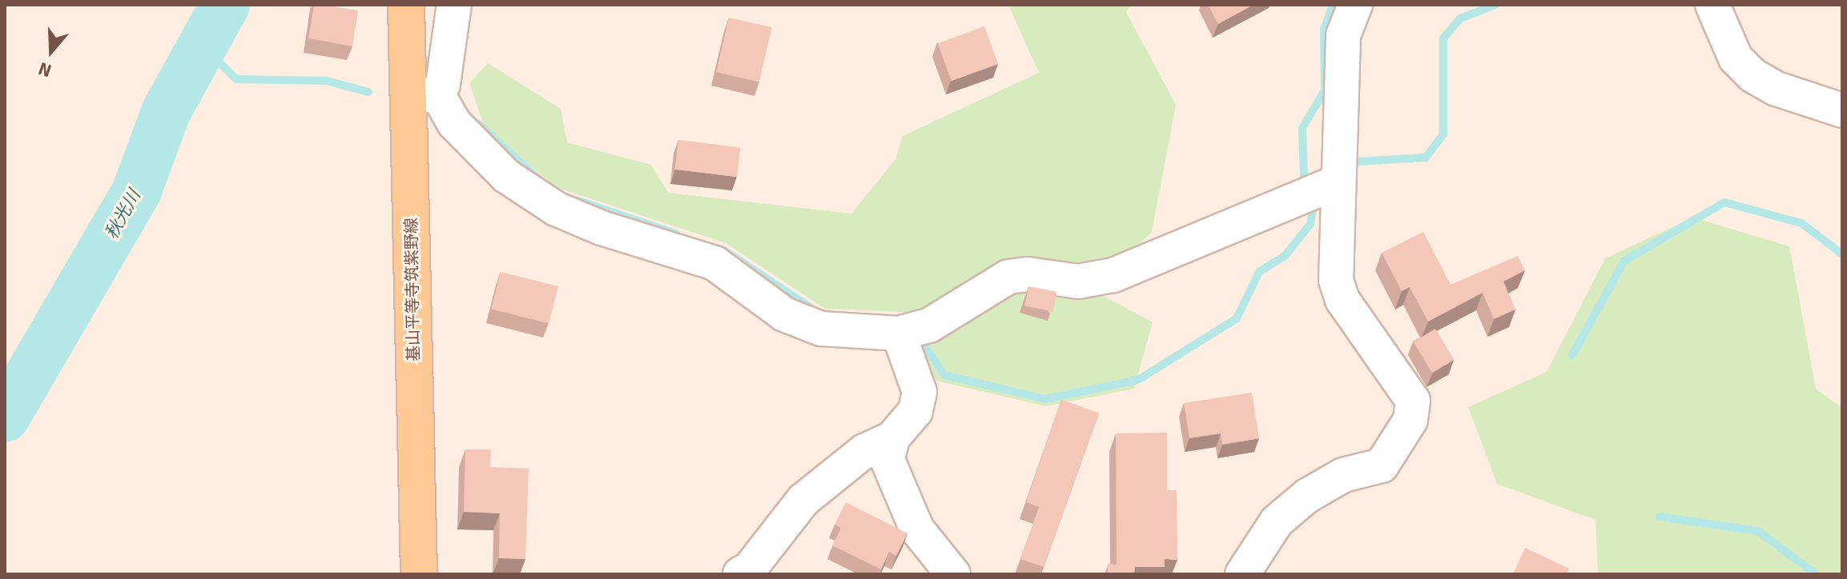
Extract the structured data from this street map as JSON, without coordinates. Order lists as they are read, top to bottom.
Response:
{
  "streets": {
    "main road": ["基山平等寺筑紫野線"]
  },
  "water": ["秋光川"],
  "north": "bottom"
}
